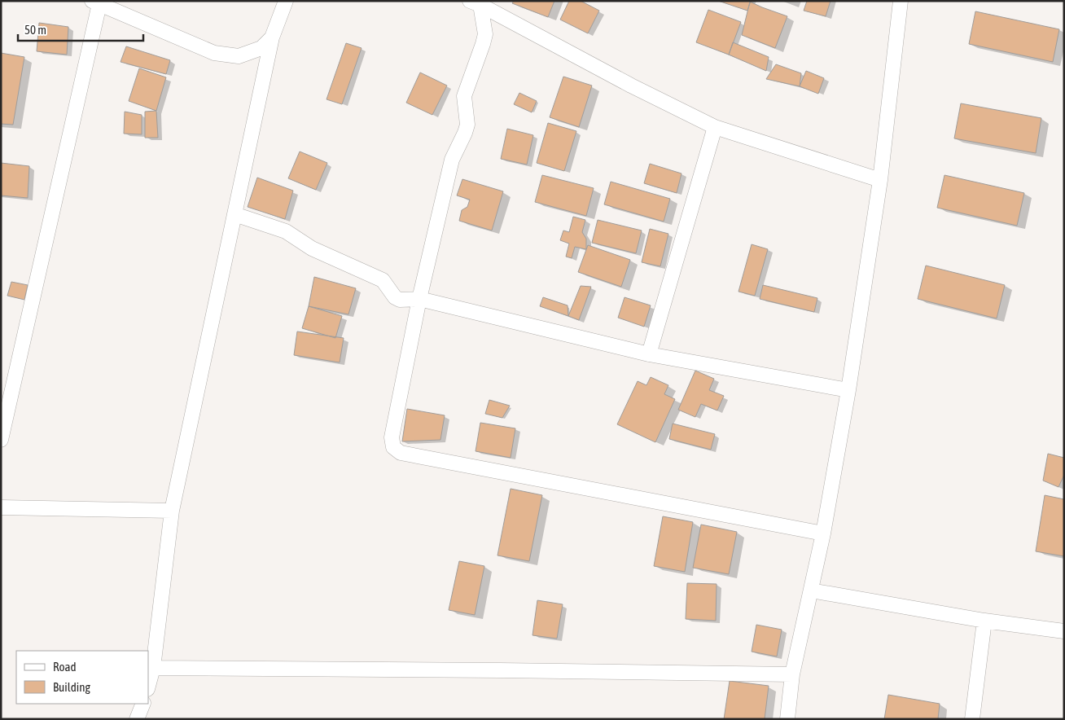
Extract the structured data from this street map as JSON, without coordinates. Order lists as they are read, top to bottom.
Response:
{
  "legend": ["Road", "Building"],
  "scale_bar": "50 m"
}
